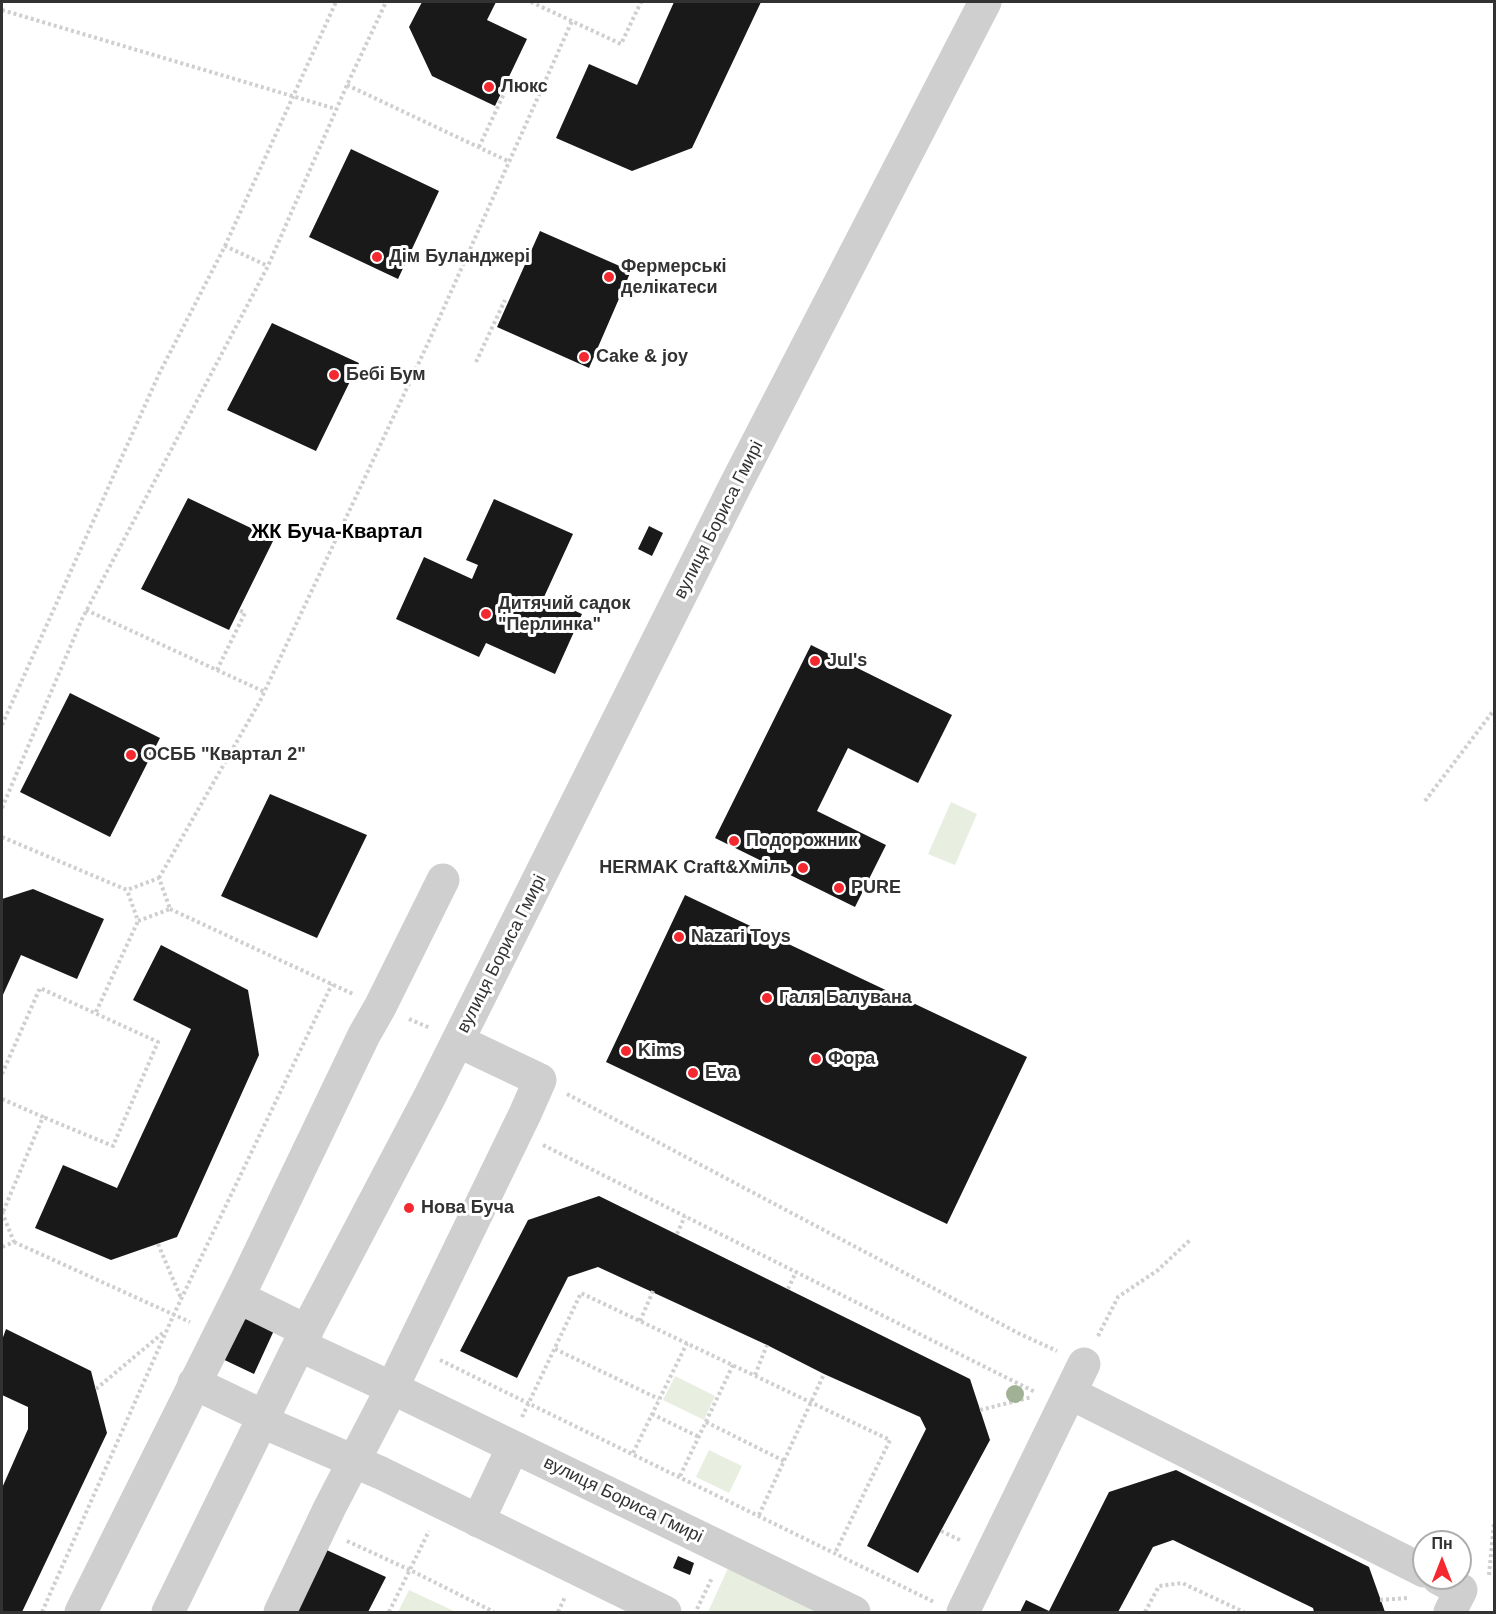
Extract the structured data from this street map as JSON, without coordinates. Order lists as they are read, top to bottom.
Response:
{
  "streets": {
    "street": ["вулиця Бориса Гмирі"]
  },
  "districts": ["ЖК Буча-Квартал"],
  "places": [
    "Люкс",
    "Дім Буланджері",
    "Фермерські делікатеси",
    "Cake & joy",
    "Бебі Бум",
    "Дитячий садок \"Перлинка\"",
    "Jul's",
    "ОСББ \"Квартал 2\"",
    "Подорожник",
    "HERMAK Craft&Хміль",
    "PURE",
    "Nazari Toys",
    "Галя Балувана",
    "Kims",
    "Фора",
    "Eva",
    "Нова Буча"
  ],
  "north": "top"
}
